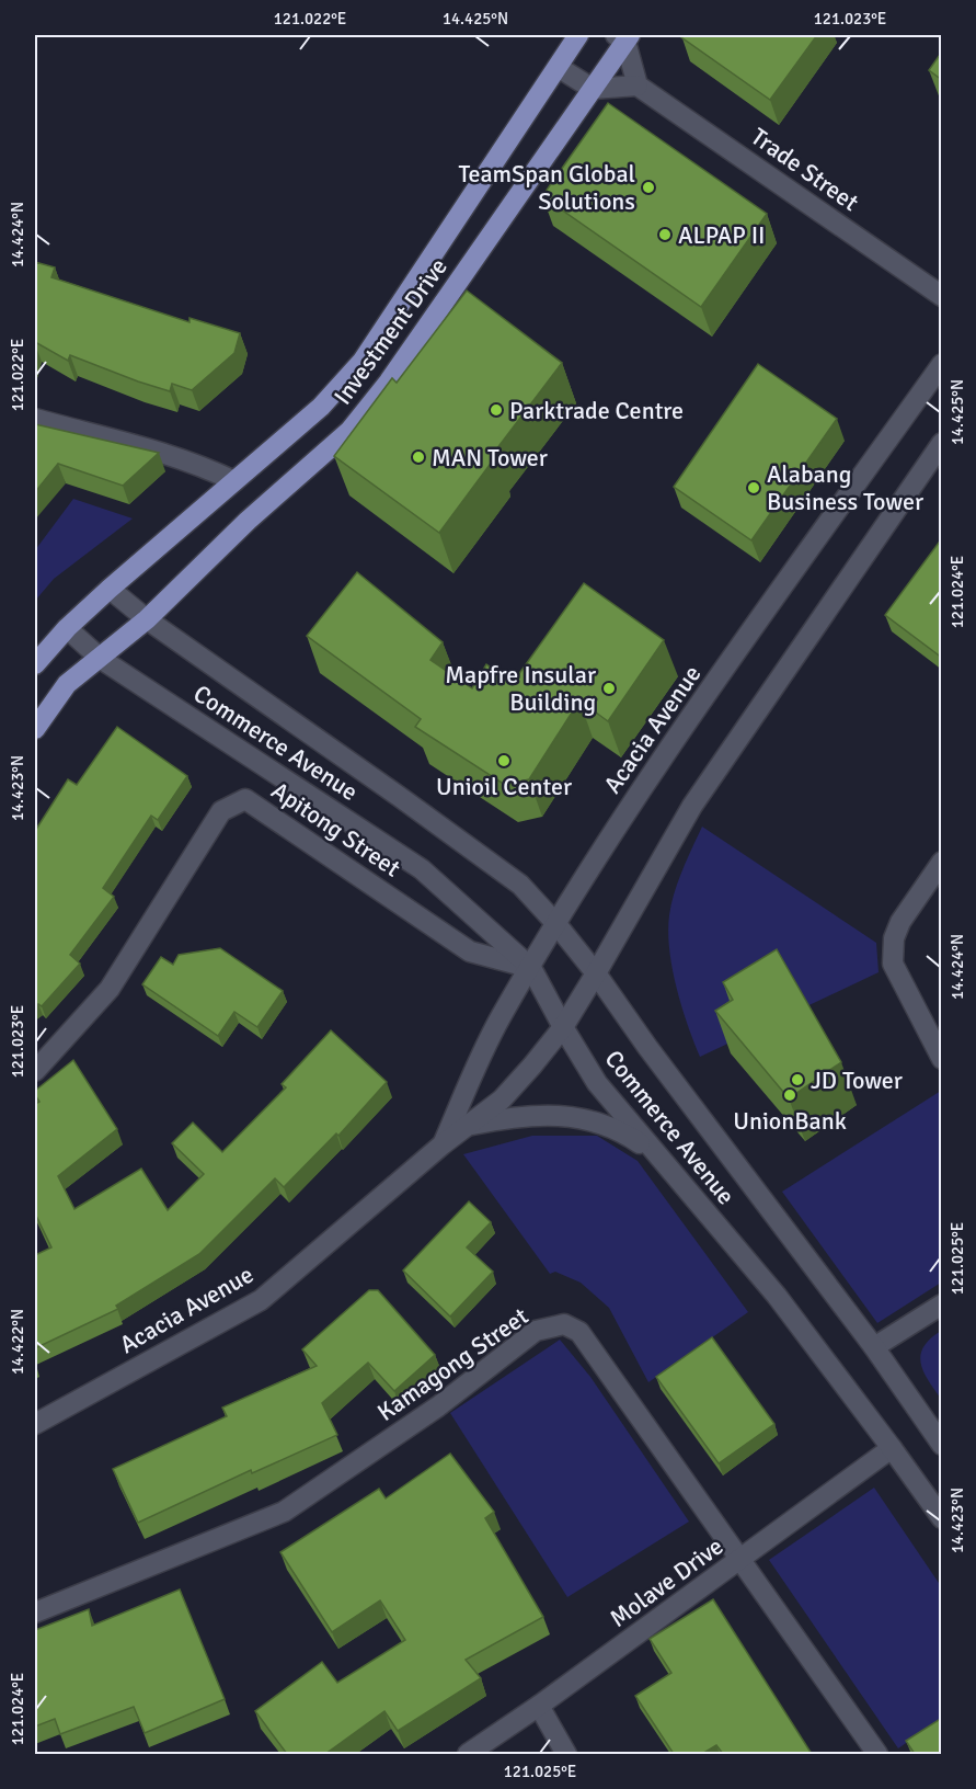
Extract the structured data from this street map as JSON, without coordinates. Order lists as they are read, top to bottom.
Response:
{
  "streets": {
    "main road": ["Investment Drive"],
    "street": [
      "Trade Street",
      "Acacia Avenue",
      "Commerce Avenue",
      "Apitong Street",
      "Kamagong Street",
      "Molave Drive"
    ]
  },
  "crossings": [
    ["Investment Drive", "Commerce Avenue"],
    ["Acacia Avenue", "Commerce Avenue"],
    ["Acacia Avenue", "Apitong Street"],
    ["Commerce Avenue", "Apitong Street"],
    ["Commerce Avenue", "Molave Drive"],
    ["Kamagong Street", "Molave Drive"]
  ],
  "places": [
    "TeamSpan Global Solutions",
    "ALPAP II",
    "Parktrade Centre",
    "MAN Tower",
    "Alabang Business Tower",
    "Mapfre Insular Building",
    "Unioil Center",
    "JD Tower",
    "UnionBank"
  ],
  "coordinates": [
    "121.022°E",
    "14.425°N",
    "121.023°E",
    "14.424°N",
    "121.024°E",
    "14.423°N",
    "121.025°E",
    "14.422°N"
  ]
}
